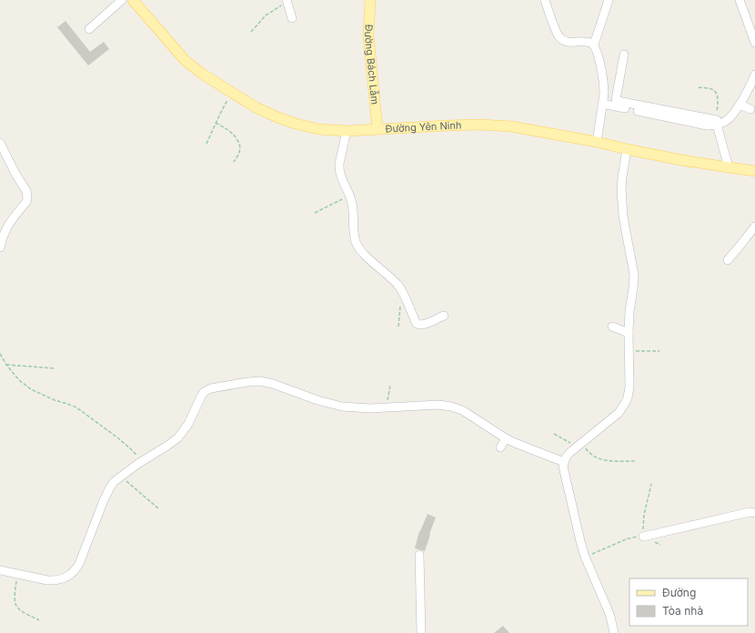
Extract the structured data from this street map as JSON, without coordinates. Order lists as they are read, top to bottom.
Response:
{
  "streets": {
    "main road": ["Đường Bách Lẫm", "Đường Yên Ninh"]
  },
  "crossings": [
    ["Đường Bách Lẫm", "Đường Yên Ninh"]
  ],
  "legend": ["Đường", "Tòa nhà"]
}
